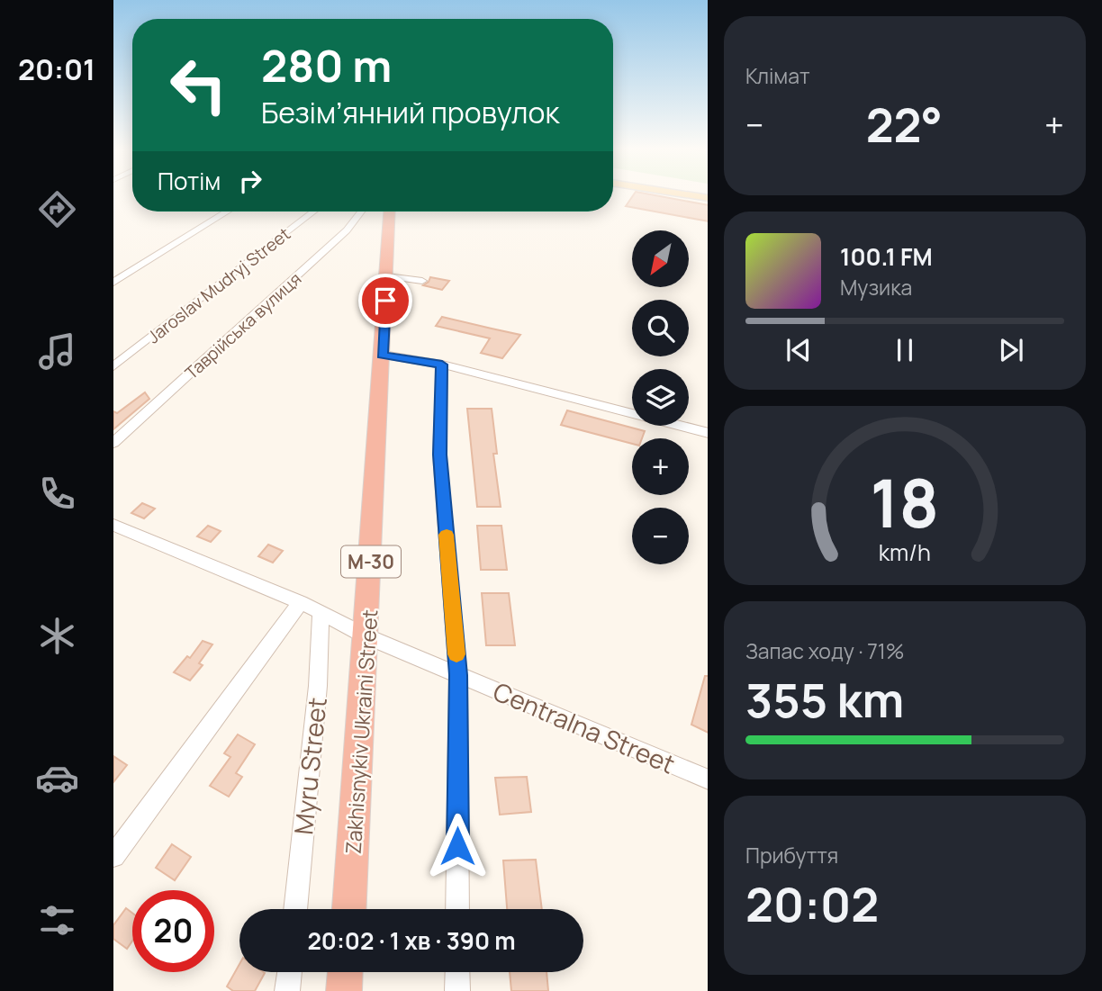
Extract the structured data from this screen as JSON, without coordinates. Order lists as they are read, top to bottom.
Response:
{
  "streets": {
    "highway": ["М-30", "Zakhisnykiv Ukraini Street"],
    "street": [
      "Jaroslav Mudryj Street",
      "Таврійська вулиця",
      "Centralna Street",
      "Myru Street"
    ]
  },
  "crossings": [
    ["Centralna Street", "Zakhisnykiv Ukraini Street"],
    ["Centralna Street", "Myru Street"]
  ],
  "north": "bottom left",
  "page": {
    "tabs": "20:01",
    "tile": [
      "Клімат",
      ["Запас ходу · 71%", "355 km"],
      ["Прибуття", "20:02"]
    ],
    "turn": ["280 m", "Безімʼянний провулок"],
    "heat": ["−", "22°", "+"],
    "then": "Потім",
    "map_buttons": ["+", "−"],
    "song": ["100.1 FM", "Музика"],
    "limit": "20",
    "trip": "20:02 · 1 хв · 390 m",
    "gauge": ["18", "km/h"]
  }
}
